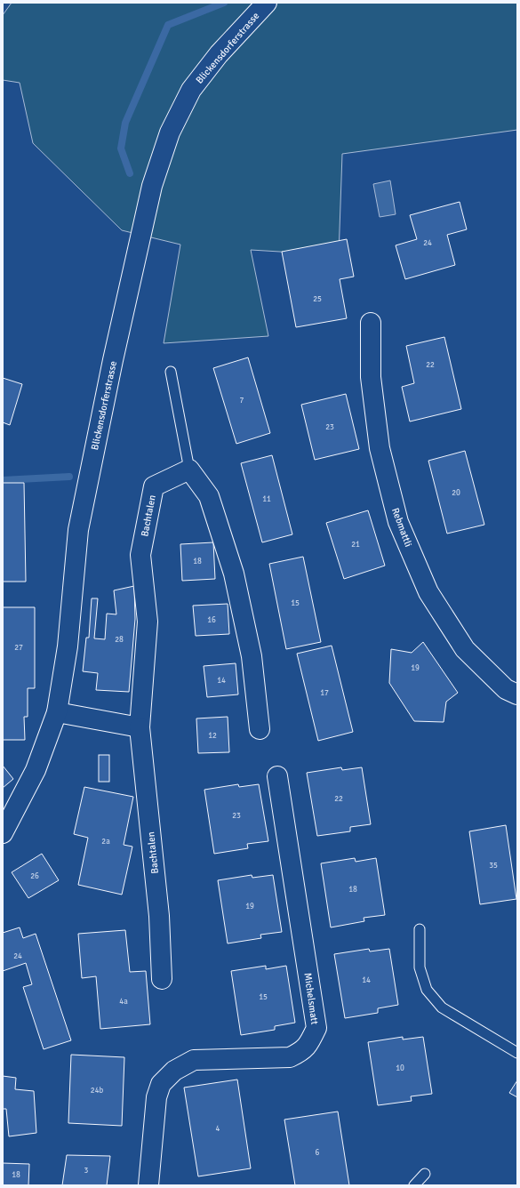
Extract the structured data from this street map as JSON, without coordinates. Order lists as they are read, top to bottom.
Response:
{
  "streets": {
    "street": [
      "Blickensdorferstrasse",
      "Bachtalen",
      "Rebmattli",
      "Michelsmatt"
    ]
  },
  "house_numbers": [
    "24",
    "25",
    "22",
    "7",
    "23",
    "20",
    "11",
    "21",
    "18",
    "15",
    "16",
    "28",
    "27",
    "19",
    "14",
    "17",
    "12",
    "22",
    "23",
    "2a",
    "35",
    "26",
    "18",
    "19",
    "24",
    "14",
    "15",
    "4a",
    "10",
    "24b",
    "4",
    "6",
    "3",
    "18"
  ]
}
